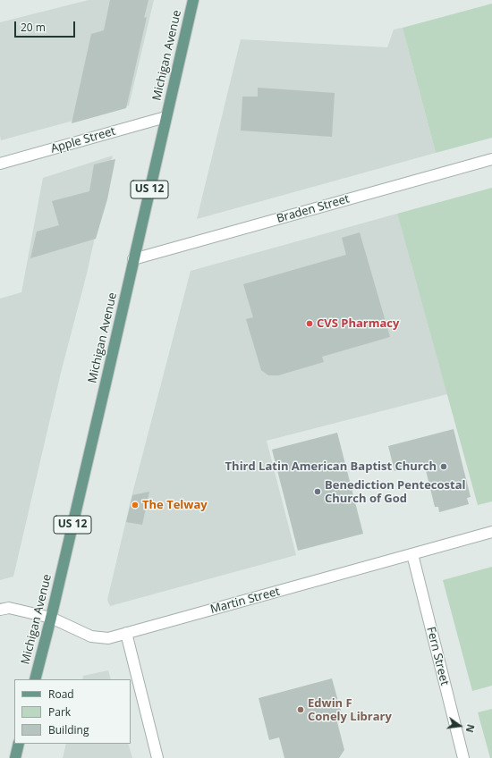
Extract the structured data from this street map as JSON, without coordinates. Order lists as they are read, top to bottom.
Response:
{
  "streets": {
    "main road": ["Michigan Avenue", "US 12"],
    "street": [
      "Apple Street",
      "Braden Street",
      "Martin Street",
      "Fern Street"
    ]
  },
  "crossings": [
    ["Michigan Avenue", "Apple Street"],
    ["Michigan Avenue", "Braden Street"],
    ["Michigan Avenue", "Martin Street"],
    ["Martin Street", "Fern Street"]
  ],
  "places": [
    "CVS Pharmacy",
    "Third Latin American Baptist Church",
    "Benediction Pentecostal Church of God",
    "The Telway",
    "Edwin F Conely Library"
  ],
  "legend": ["Road", "Park", "Building"],
  "scale_bar": "20 m",
  "north": "right"
}
